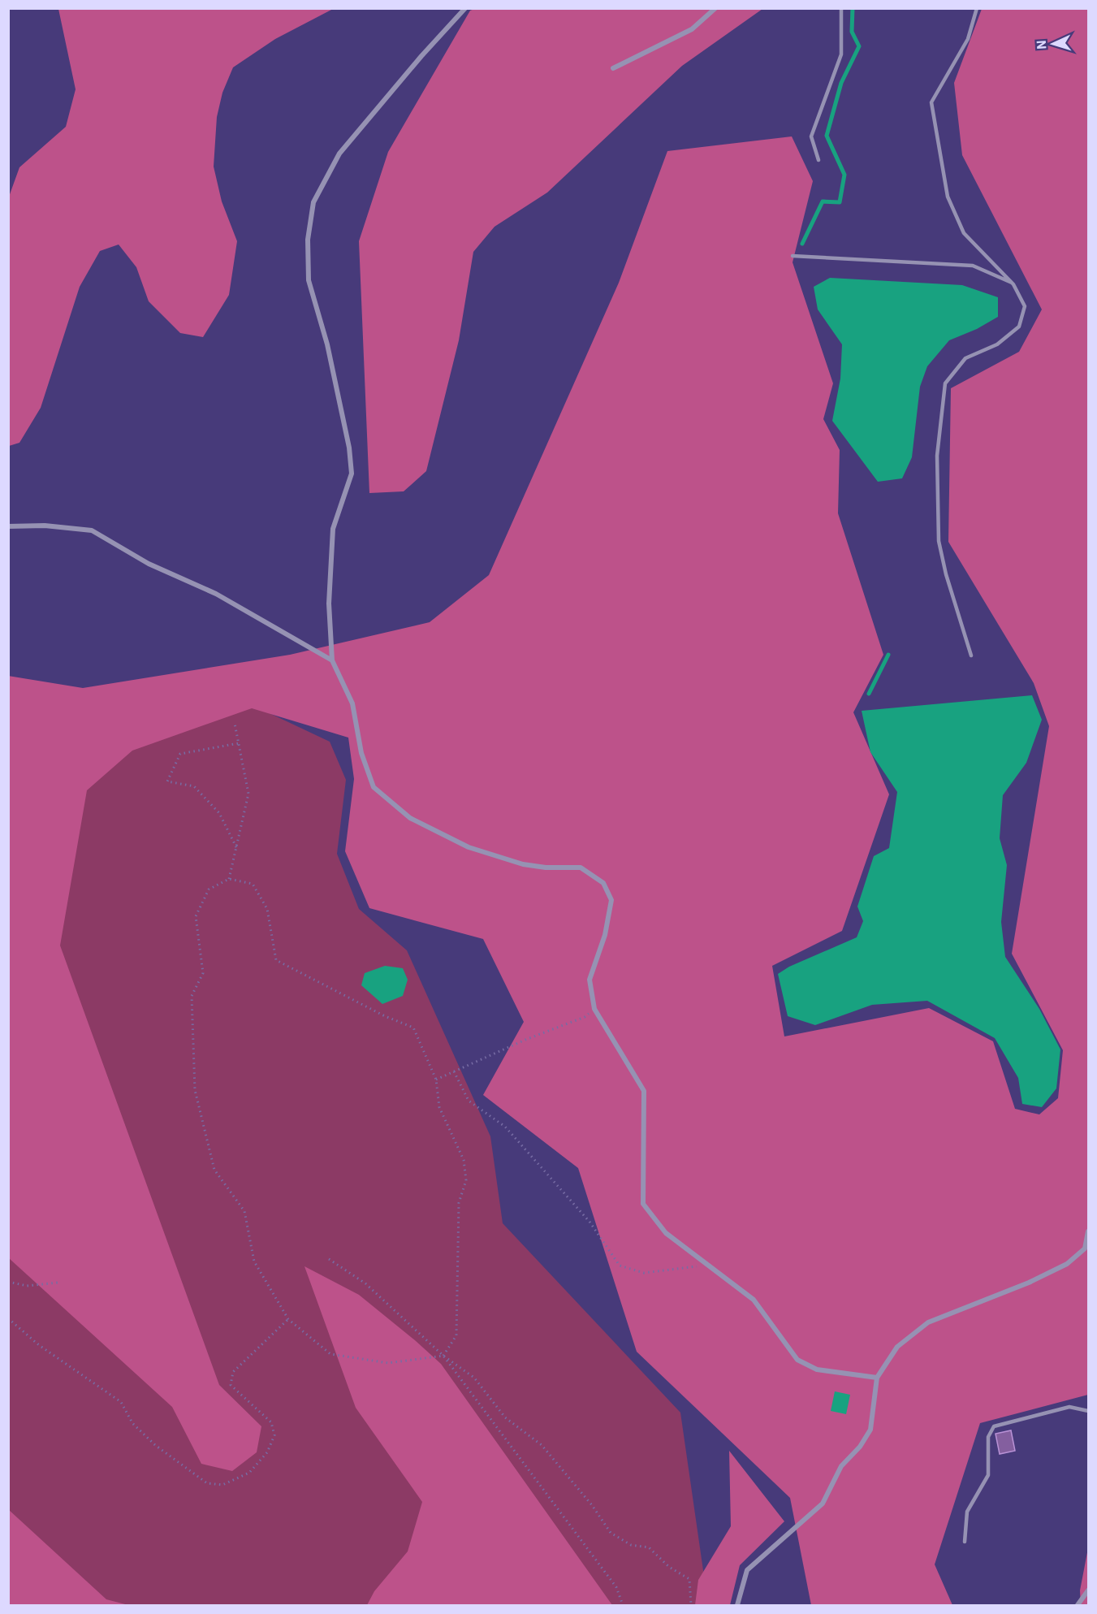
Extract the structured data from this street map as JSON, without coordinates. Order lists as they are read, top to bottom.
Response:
{
  "north": "left"
}
